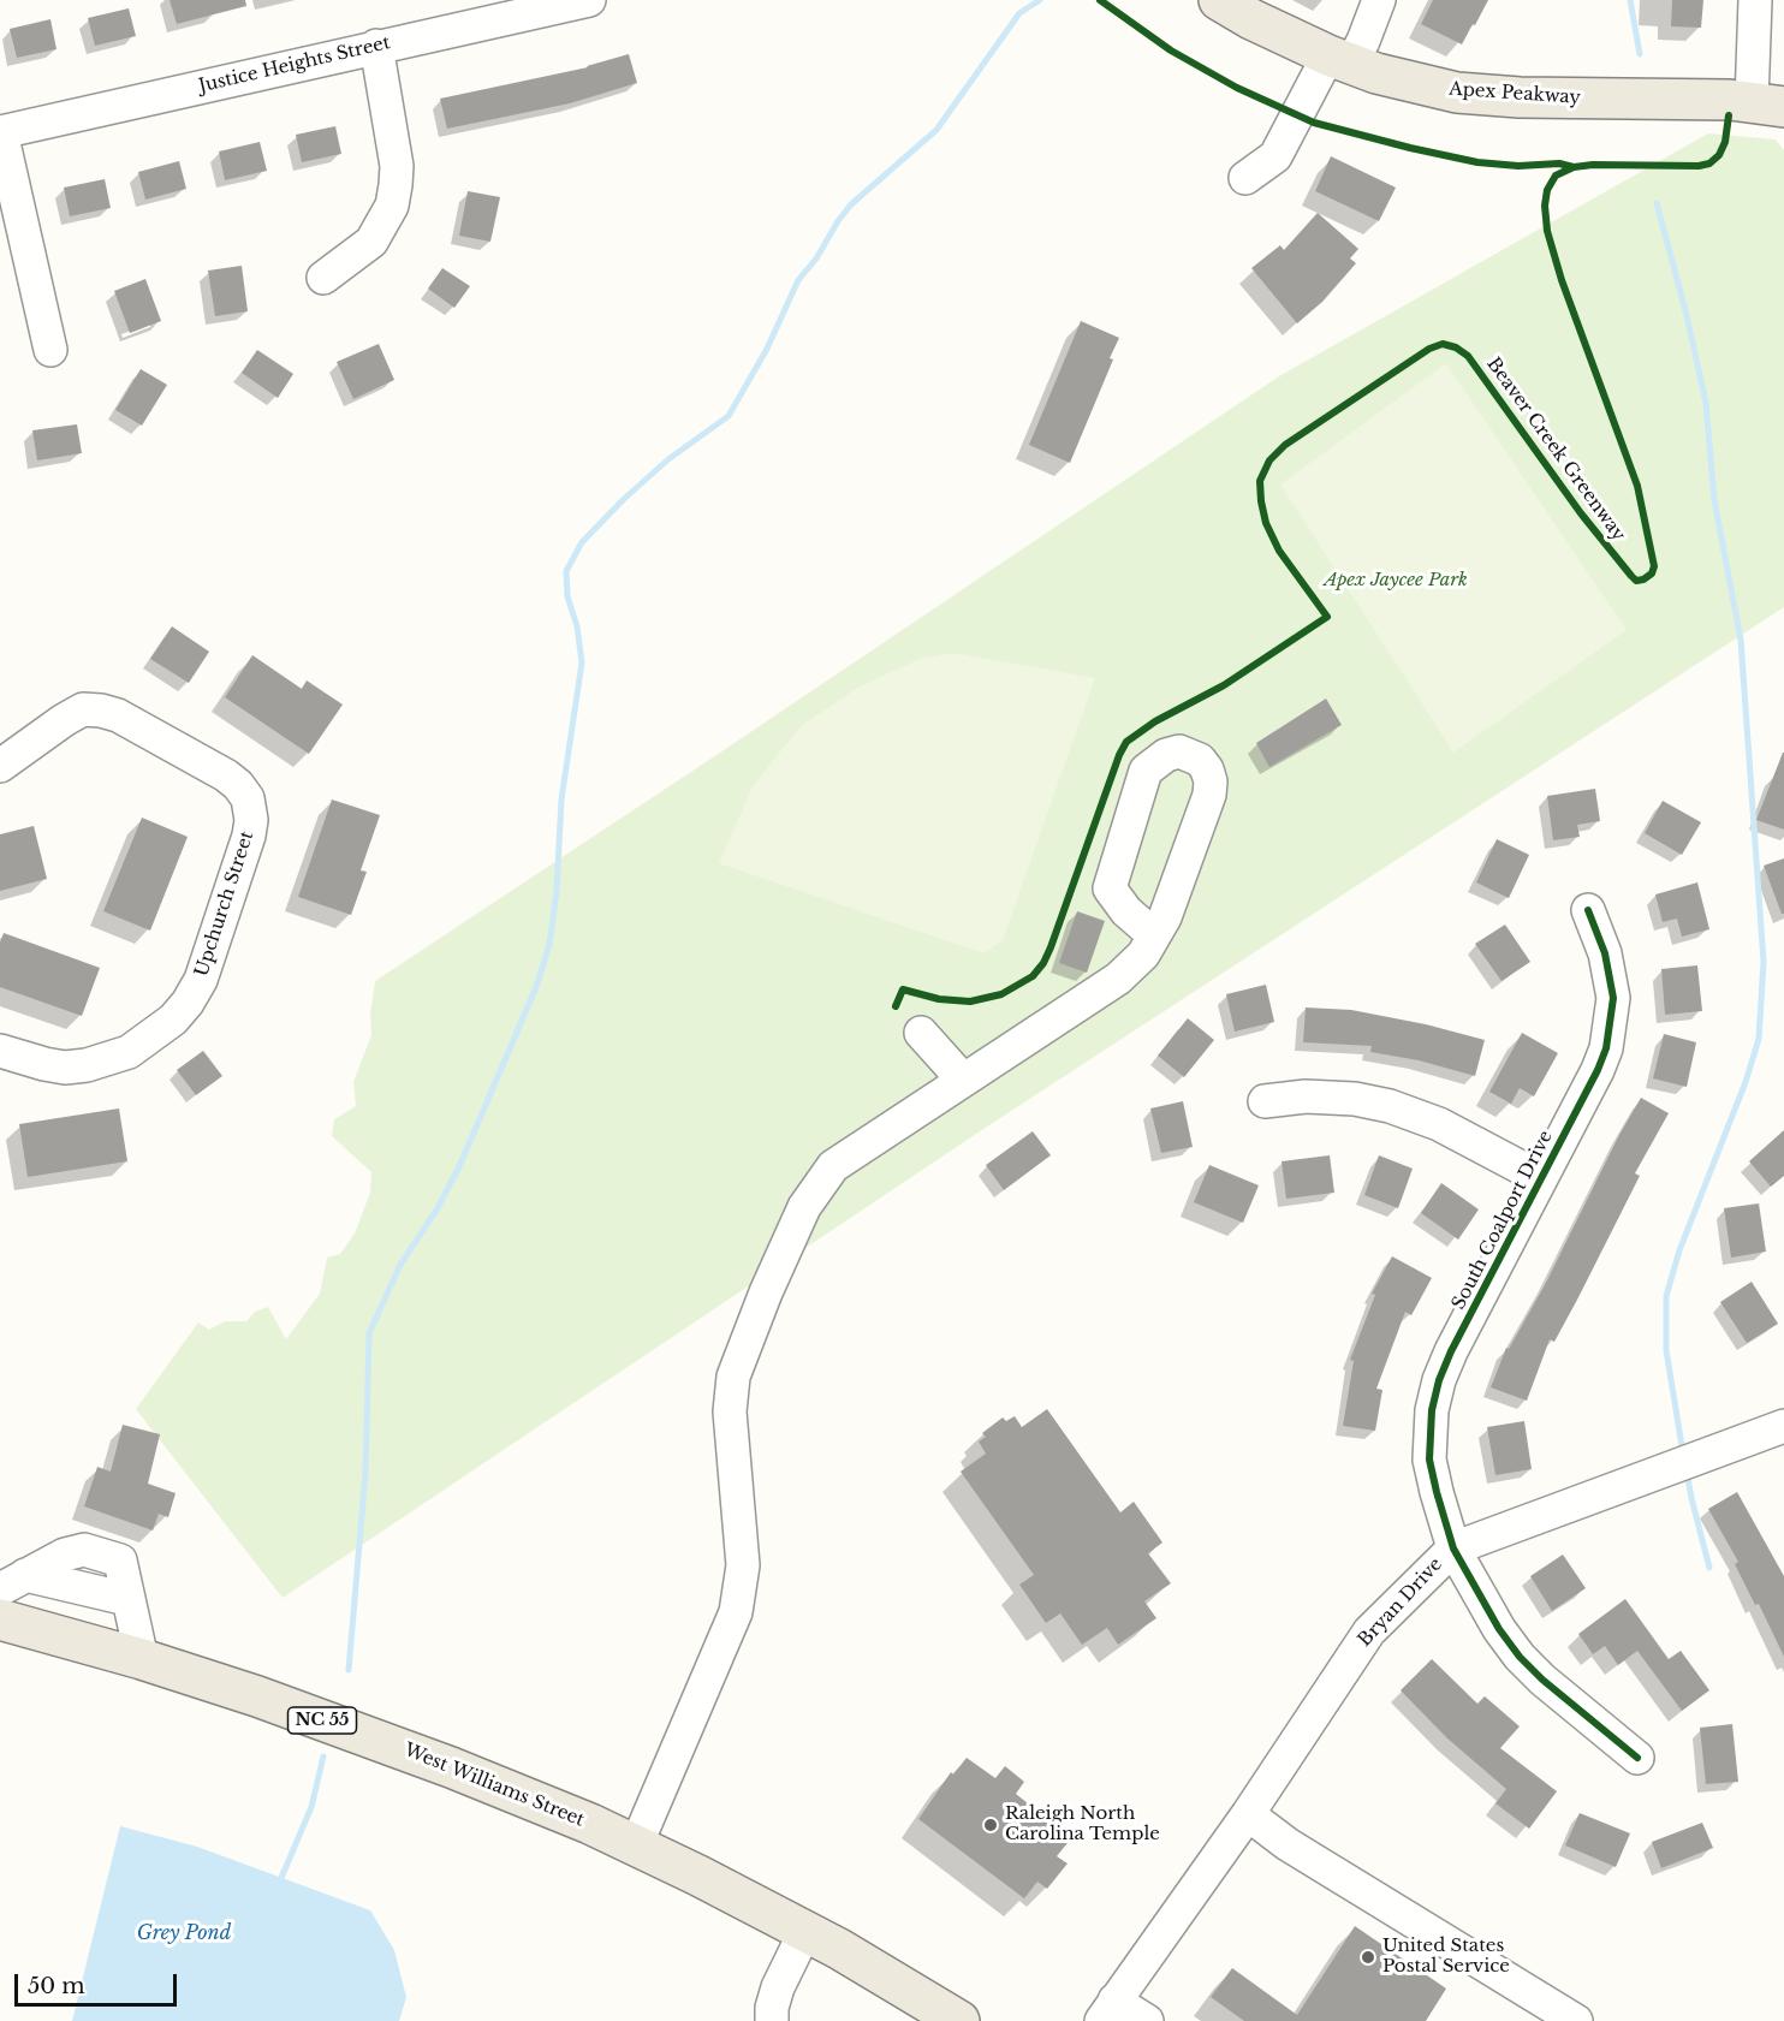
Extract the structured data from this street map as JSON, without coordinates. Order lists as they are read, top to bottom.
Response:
{
  "streets": {
    "main road": ["Apex Peakway", "NC 55", "West Williams Street"],
    "street": [
      "Justice Heights Street",
      "Upchurch Street",
      "South Coalport Drive",
      "Bryan Drive"
    ],
    "cycle path": ["Beaver Creek Greenway"]
  },
  "crossings": [
    ["South Coalport Drive", "Bryan Drive"]
  ],
  "water": ["Grey Pond"],
  "parks": ["Apex Jaycee Park"],
  "places": ["Raleigh North Carolina Temple", "United States Postal Service"],
  "scale_bar": "50 m"
}
